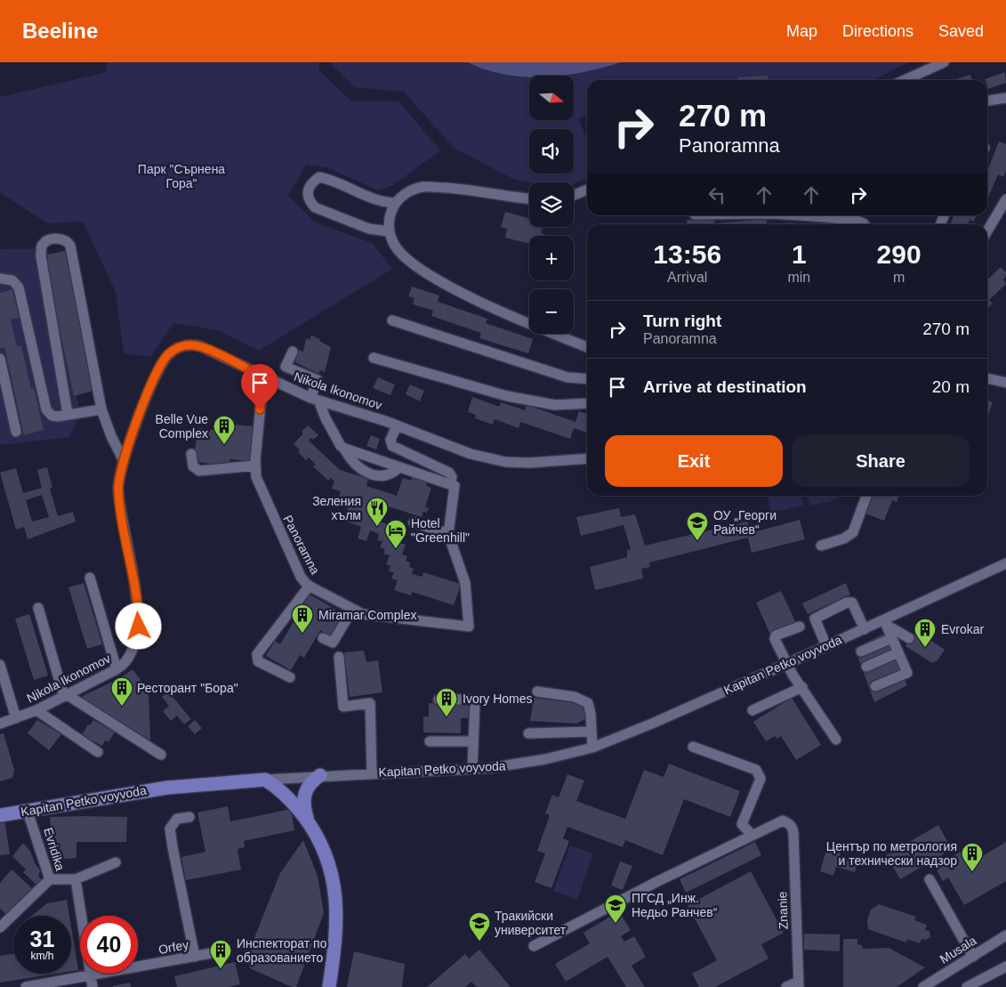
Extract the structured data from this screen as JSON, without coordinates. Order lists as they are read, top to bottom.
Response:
{
  "streets": {
    "main road": ["Kapitan Petko voyvoda"],
    "street": [
      "Nikola Ikonomov",
      "Panoramna",
      "Evridika",
      "Znanie",
      "Orfey",
      "Musala"
    ]
  },
  "crossings": [
    ["Nikola Ikonomov", "Panoramna"],
    ["Kapitan Petko voyvoda", "Evridika"]
  ],
  "parks": ["Парк \"Сърнена Гора\""],
  "places": {
    "building": [
      "Belle Vue Complex",
      "Miramar Complex",
      "Evrokar",
      "Ресторант \"Бора\"",
      "Ivory Homes",
      "Център по метрология и технически надзор",
      "Инспекторат по образованието"
    ],
    "restaurant": ["Зеления хълм"],
    "school or university": ["ОУ „Георги Райчев“", "ПГСД „Инж. Недьо Ранчев“", "Тракийски университет"],
    "hotel": ["Hotel \"Greenhill\""]
  },
  "north": "right",
  "page": {
    "header": "Beeline",
    "nav": ["Map", "Directions", "Saved"],
    "map_buttons": ["+", "−"],
    "turn": ["270 m", "Panoramna"],
    "eta": [
      "13:56",
      "Arrival",
      "1",
      "min",
      "290",
      "m"
    ],
    "list": [
      {
        "name": "Turn right",
        "note": "Panoramna",
        "value": "270 m"
      },
      {
        "name": "Arrive at destination",
        "value": "20 m"
      }
    ],
    "buttons": ["Exit", "Share"],
    "speed": "31 km/h",
    "limit": "40"
  }
}
